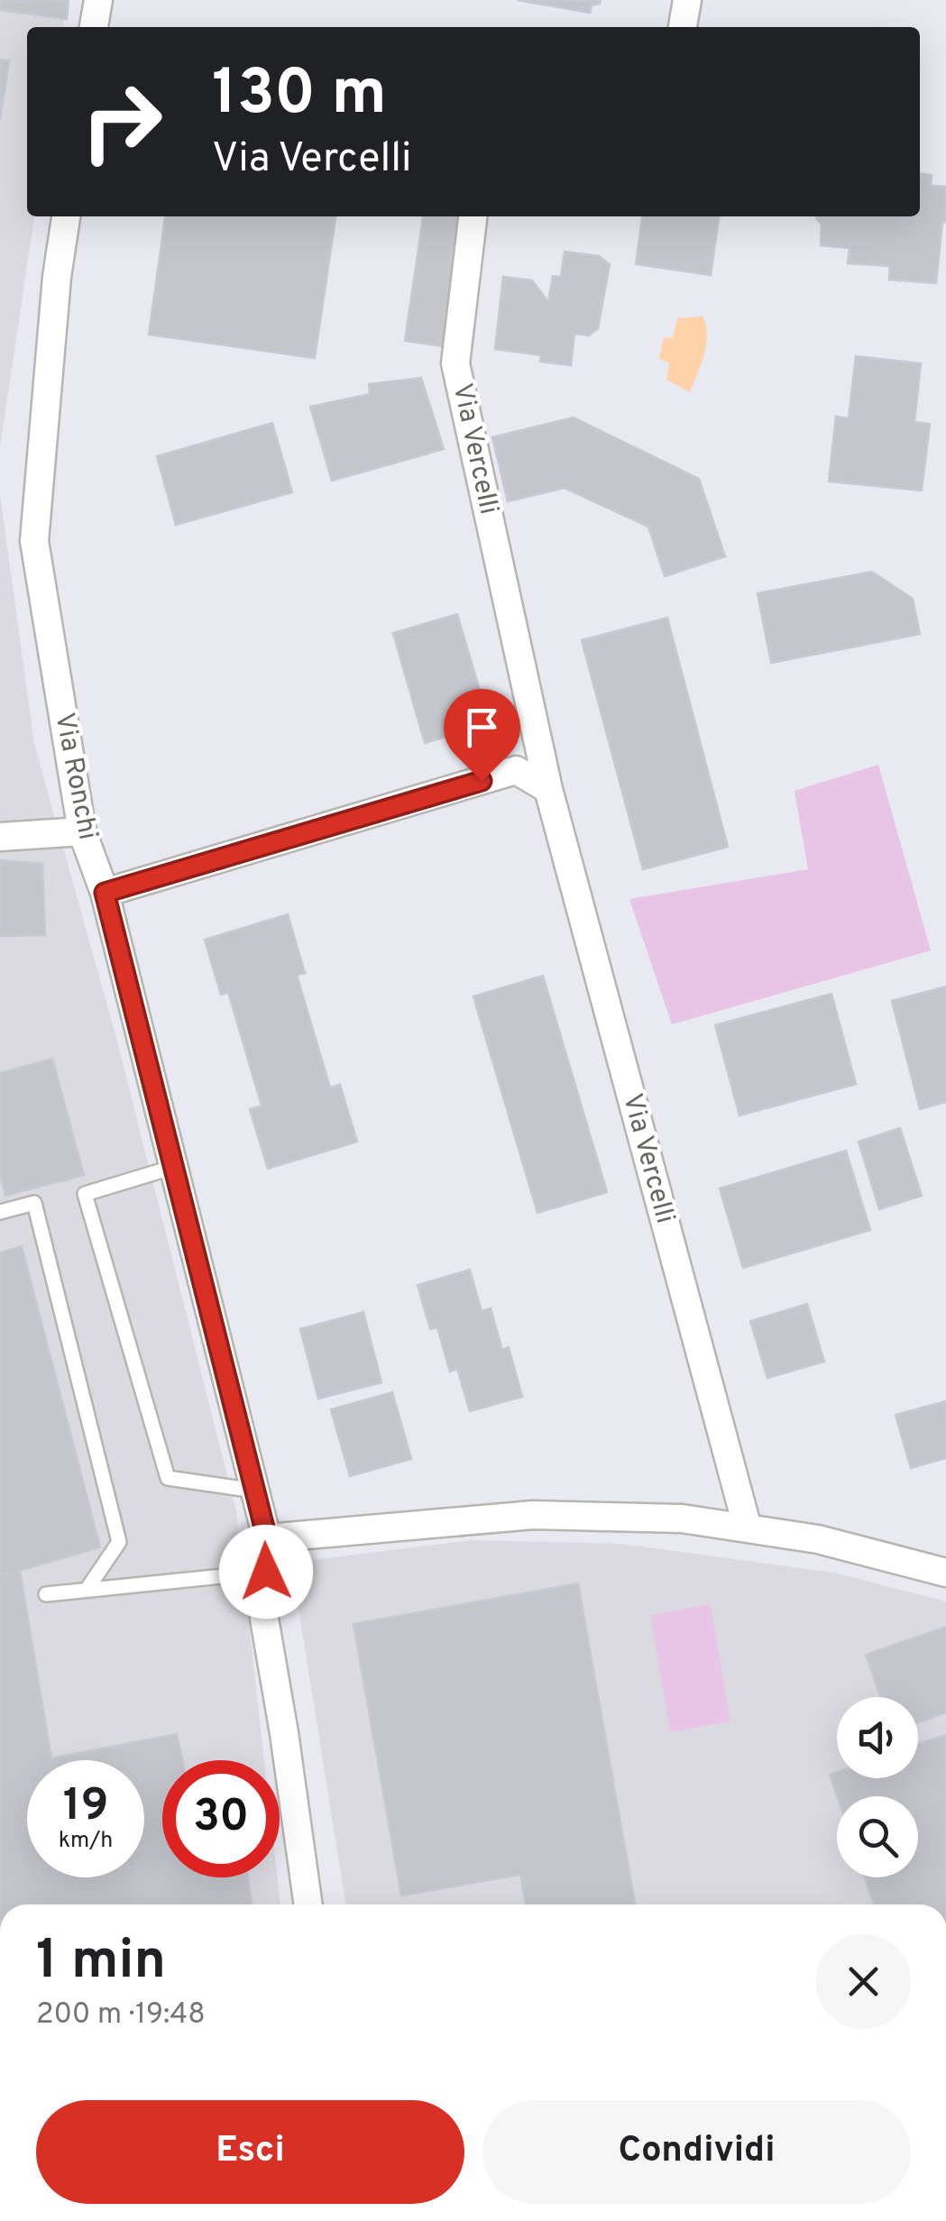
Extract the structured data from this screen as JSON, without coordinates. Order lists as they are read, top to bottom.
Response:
{
  "streets": {
    "street": ["Via Vercelli", "Via Ronchi"]
  },
  "page": {
    "turn": ["130 m", "Via Vercelli"],
    "speed": "19 km/h",
    "limit": "30",
    "heading": ["1 min", "200 m · 19:48"],
    "buttons": ["Esci", "Condividi"]
  }
}
